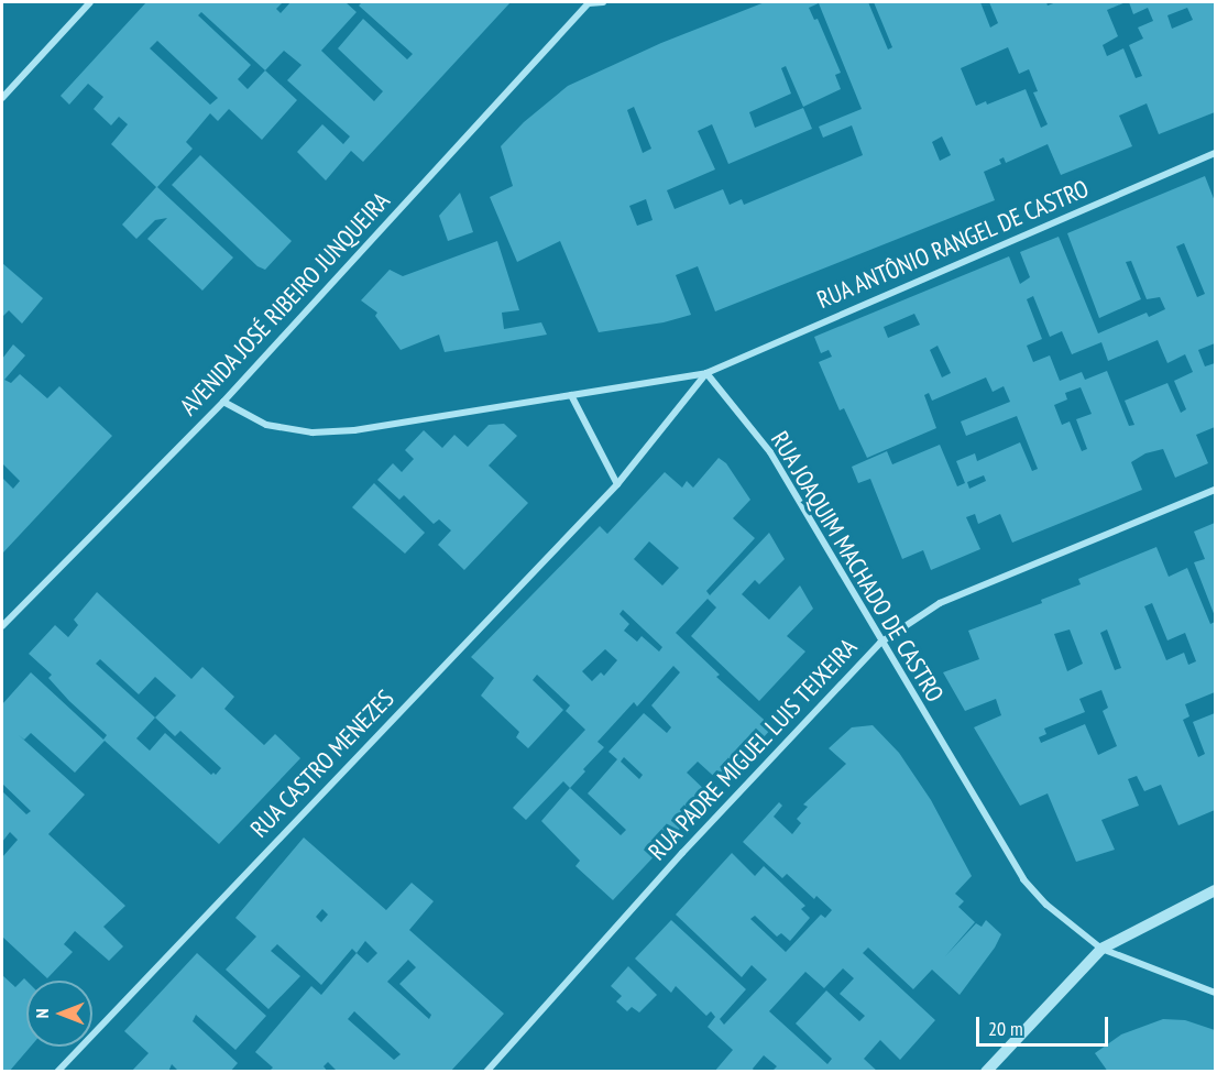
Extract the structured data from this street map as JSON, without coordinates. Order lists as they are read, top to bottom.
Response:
{
  "streets": {
    "street": [
      "RUA ANTÔNIO RANGEL DE CASTRO",
      "AVENIDA JOSÉ RIBEIRO JUNQUEIRA",
      "RUA JOAQUIM MACHADO DE CASTRO",
      "RUA PADRE MIGUEL LUIS TEIXEIRA",
      "RUA CASTRO MENEZES"
    ]
  },
  "crossings": [
    ["RUA ANTÔNIO RANGEL DE CASTRO", "RUA JOAQUIM MACHADO DE CASTRO"],
    ["RUA ANTÔNIO RANGEL DE CASTRO", "RUA CASTRO MENEZES"],
    ["RUA JOAQUIM MACHADO DE CASTRO", "RUA PADRE MIGUEL LUIS TEIXEIRA"],
    ["RUA JOAQUIM MACHADO DE CASTRO", "RUA CASTRO MENEZES"]
  ],
  "scale_bar": "20 m",
  "north": "left"
}
